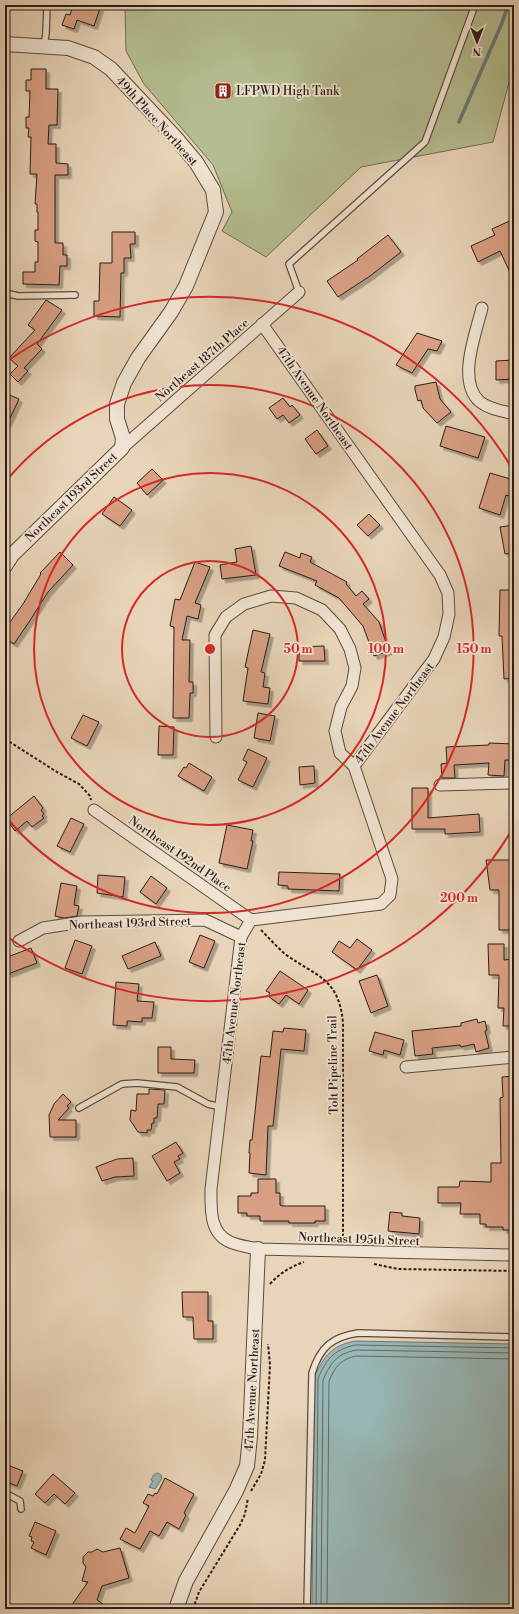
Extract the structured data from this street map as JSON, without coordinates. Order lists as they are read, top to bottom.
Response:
{
  "streets": {
    "street": [
      "49th Place Northeast",
      "Northeast 187th Place",
      "47th Avenue Northeast",
      "Northeast 193rd Street",
      "Northeast 192nd Place",
      "Northeast 195th Street"
    ],
    "path": ["Tolt Pipeline Trail"]
  },
  "crossings": [
    ["49th Place Northeast", "Northeast 187th Place"],
    ["49th Place Northeast", "Northeast 193rd Street"],
    ["Northeast 187th Place", "47th Avenue Northeast"],
    ["Northeast 187th Place", "Northeast 193rd Street"],
    ["47th Avenue Northeast", "Northeast 193rd Street"],
    ["47th Avenue Northeast", "Northeast 192nd Place"],
    ["47th Avenue Northeast", "Tolt Pipeline Trail"],
    ["47th Avenue Northeast", "Northeast 195th Street"],
    ["Northeast 192nd Place", "Tolt Pipeline Trail"],
    ["Tolt Pipeline Trail", "Northeast 195th Street"]
  ],
  "places": {
    "building": ["LFPWD High Tank"]
  },
  "north": "bottom",
  "rings": [
    "50 m",
    "100 m",
    "150 m",
    "200 m"
  ]
}
